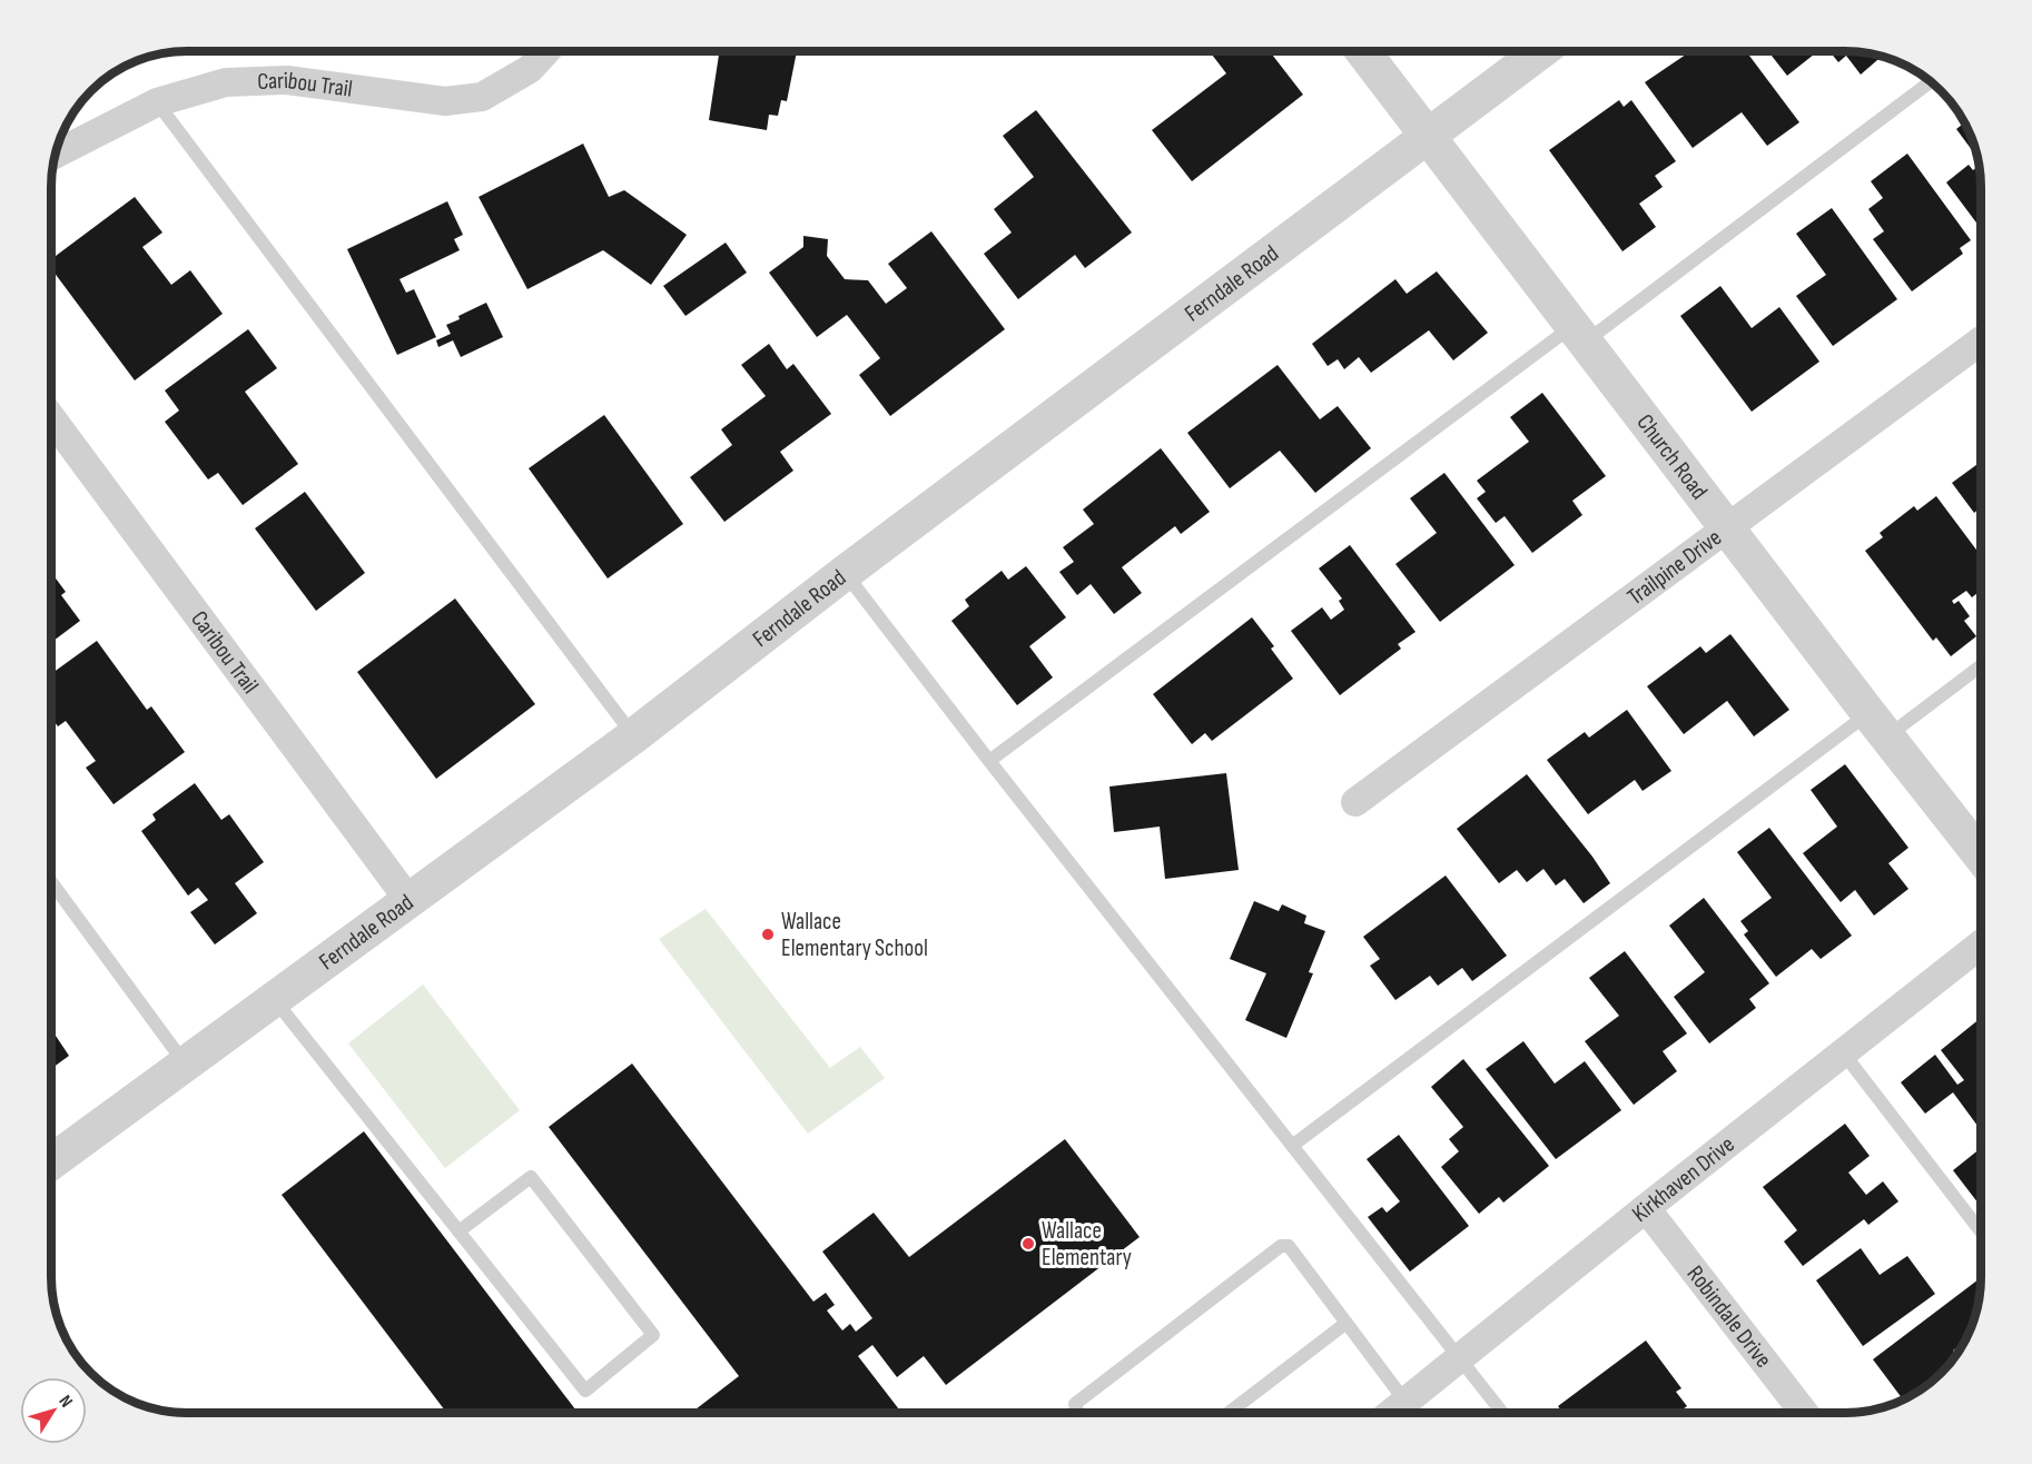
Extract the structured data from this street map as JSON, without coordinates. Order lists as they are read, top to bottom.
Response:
{
  "streets": {
    "street": [
      "Caribou Trail",
      "Ferndale Road",
      "Church Road",
      "Trailpine Drive",
      "Kirkhaven Drive",
      "Robindale Drive"
    ]
  },
  "crossings": [
    ["Caribou Trail", "Ferndale Road"],
    ["Ferndale Road", "Church Road"],
    ["Church Road", "Trailpine Drive"],
    ["Kirkhaven Drive", "Robindale Drive"]
  ],
  "places": ["Wallace Elementary School", "Wallace Elementary"],
  "north": "top right"
}
